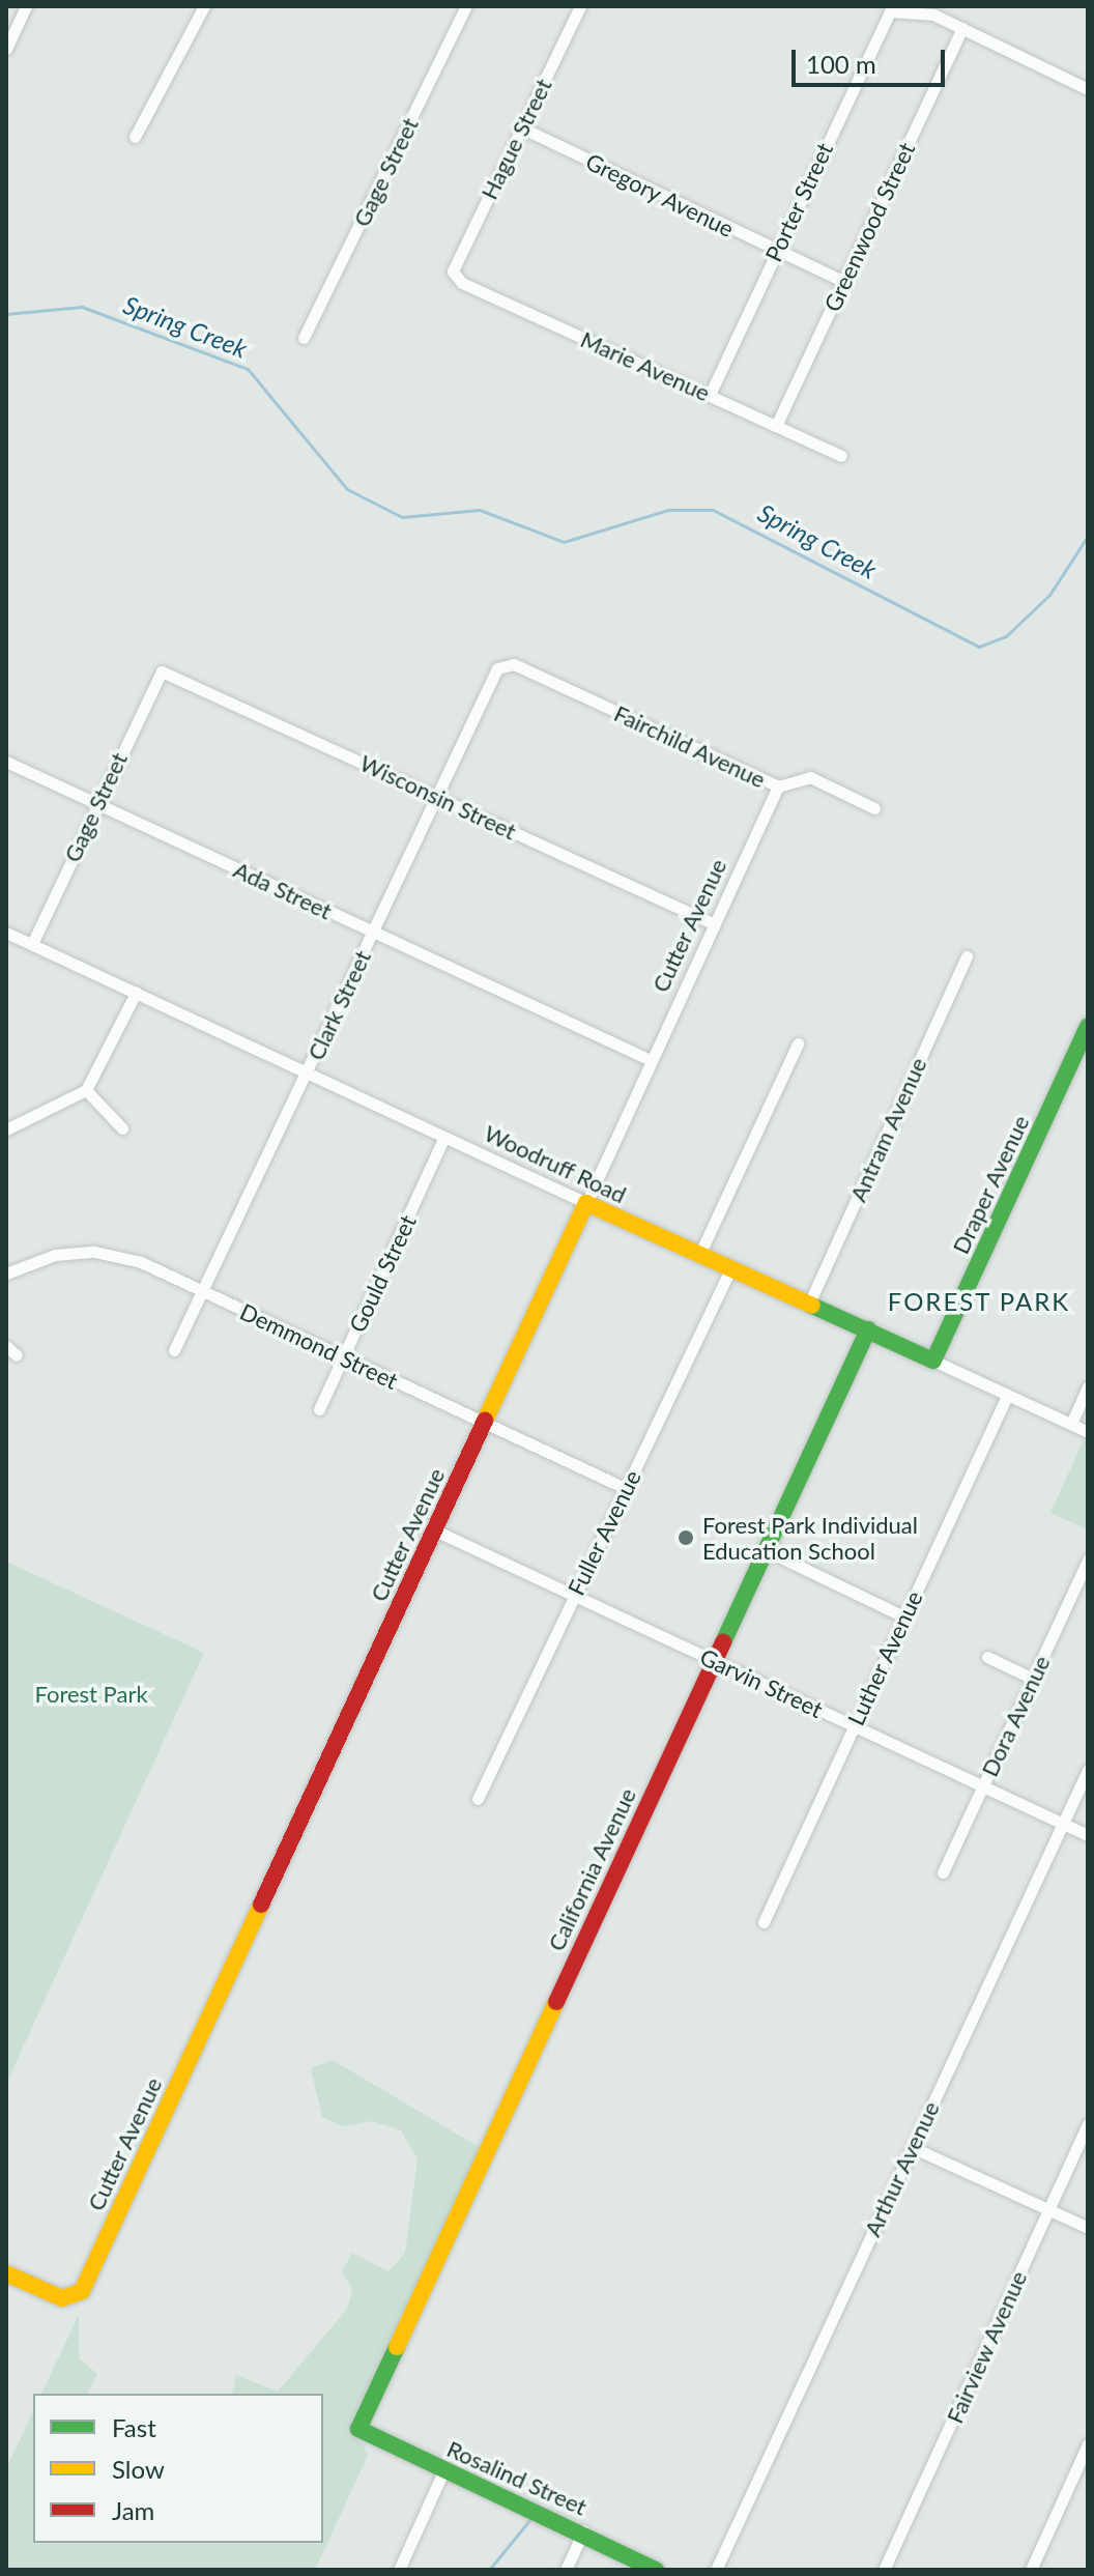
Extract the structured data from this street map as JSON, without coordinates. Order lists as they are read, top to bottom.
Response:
{
  "streets": {
    "street": [
      "Hague Street",
      "Gage Street",
      "Gregory Avenue",
      "Porter Street",
      "Greenwood Street",
      "Marie Avenue",
      "Fairchild Avenue",
      "Wisconsin Street",
      "Ada Street",
      "Cutter Avenue",
      "Clark Street",
      "Antram Avenue",
      "Woodruff Road",
      "Draper Avenue",
      "Gould Street",
      "Demmond Street",
      "Fuller Avenue",
      "Luther Avenue",
      "Garvin Street",
      "Dora Avenue",
      "California Avenue",
      "Arthur Avenue",
      "Fairview Avenue",
      "Rosalind Street"
    ]
  },
  "crossings": [
    ["Hague Street", "Gregory Avenue"],
    ["Hague Street", "Marie Avenue"],
    ["Gage Street", "Wisconsin Street"],
    ["Gage Street", "Ada Street"],
    ["Gage Street", "Woodruff Road"],
    ["Gregory Avenue", "Porter Street"],
    ["Gregory Avenue", "Greenwood Street"],
    ["Porter Street", "Marie Avenue"],
    ["Greenwood Street", "Marie Avenue"],
    ["Fairchild Avenue", "Cutter Avenue"],
    ["Fairchild Avenue", "Clark Street"],
    ["Wisconsin Street", "Cutter Avenue"],
    ["Wisconsin Street", "Clark Street"],
    ["Ada Street", "Cutter Avenue"],
    ["Ada Street", "Clark Street"],
    ["Cutter Avenue", "Woodruff Road"],
    ["Cutter Avenue", "Demmond Street"],
    ["Cutter Avenue", "Garvin Street"],
    ["Clark Street", "Woodruff Road"],
    ["Clark Street", "Demmond Street"],
    ["Antram Avenue", "Woodruff Road"],
    ["Woodruff Road", "Draper Avenue"],
    ["Woodruff Road", "Gould Street"],
    ["Woodruff Road", "Fuller Avenue"],
    ["Woodruff Road", "Luther Avenue"],
    ["Woodruff Road", "California Avenue"],
    ["Gould Street", "Demmond Street"],
    ["Demmond Street", "Fuller Avenue"],
    ["Fuller Avenue", "Garvin Street"],
    ["Luther Avenue", "Garvin Street"],
    ["Garvin Street", "Dora Avenue"],
    ["Garvin Street", "California Avenue"],
    ["Garvin Street", "Arthur Avenue"],
    ["California Avenue", "Rosalind Street"]
  ],
  "districts": ["FOREST PARK"],
  "water": ["Spring Creek"],
  "parks": ["Forest Park"],
  "places": ["Forest Park Individual Education School"],
  "legend": ["Fast", "Slow", "Jam"],
  "scale_bar": "100 m"
}
